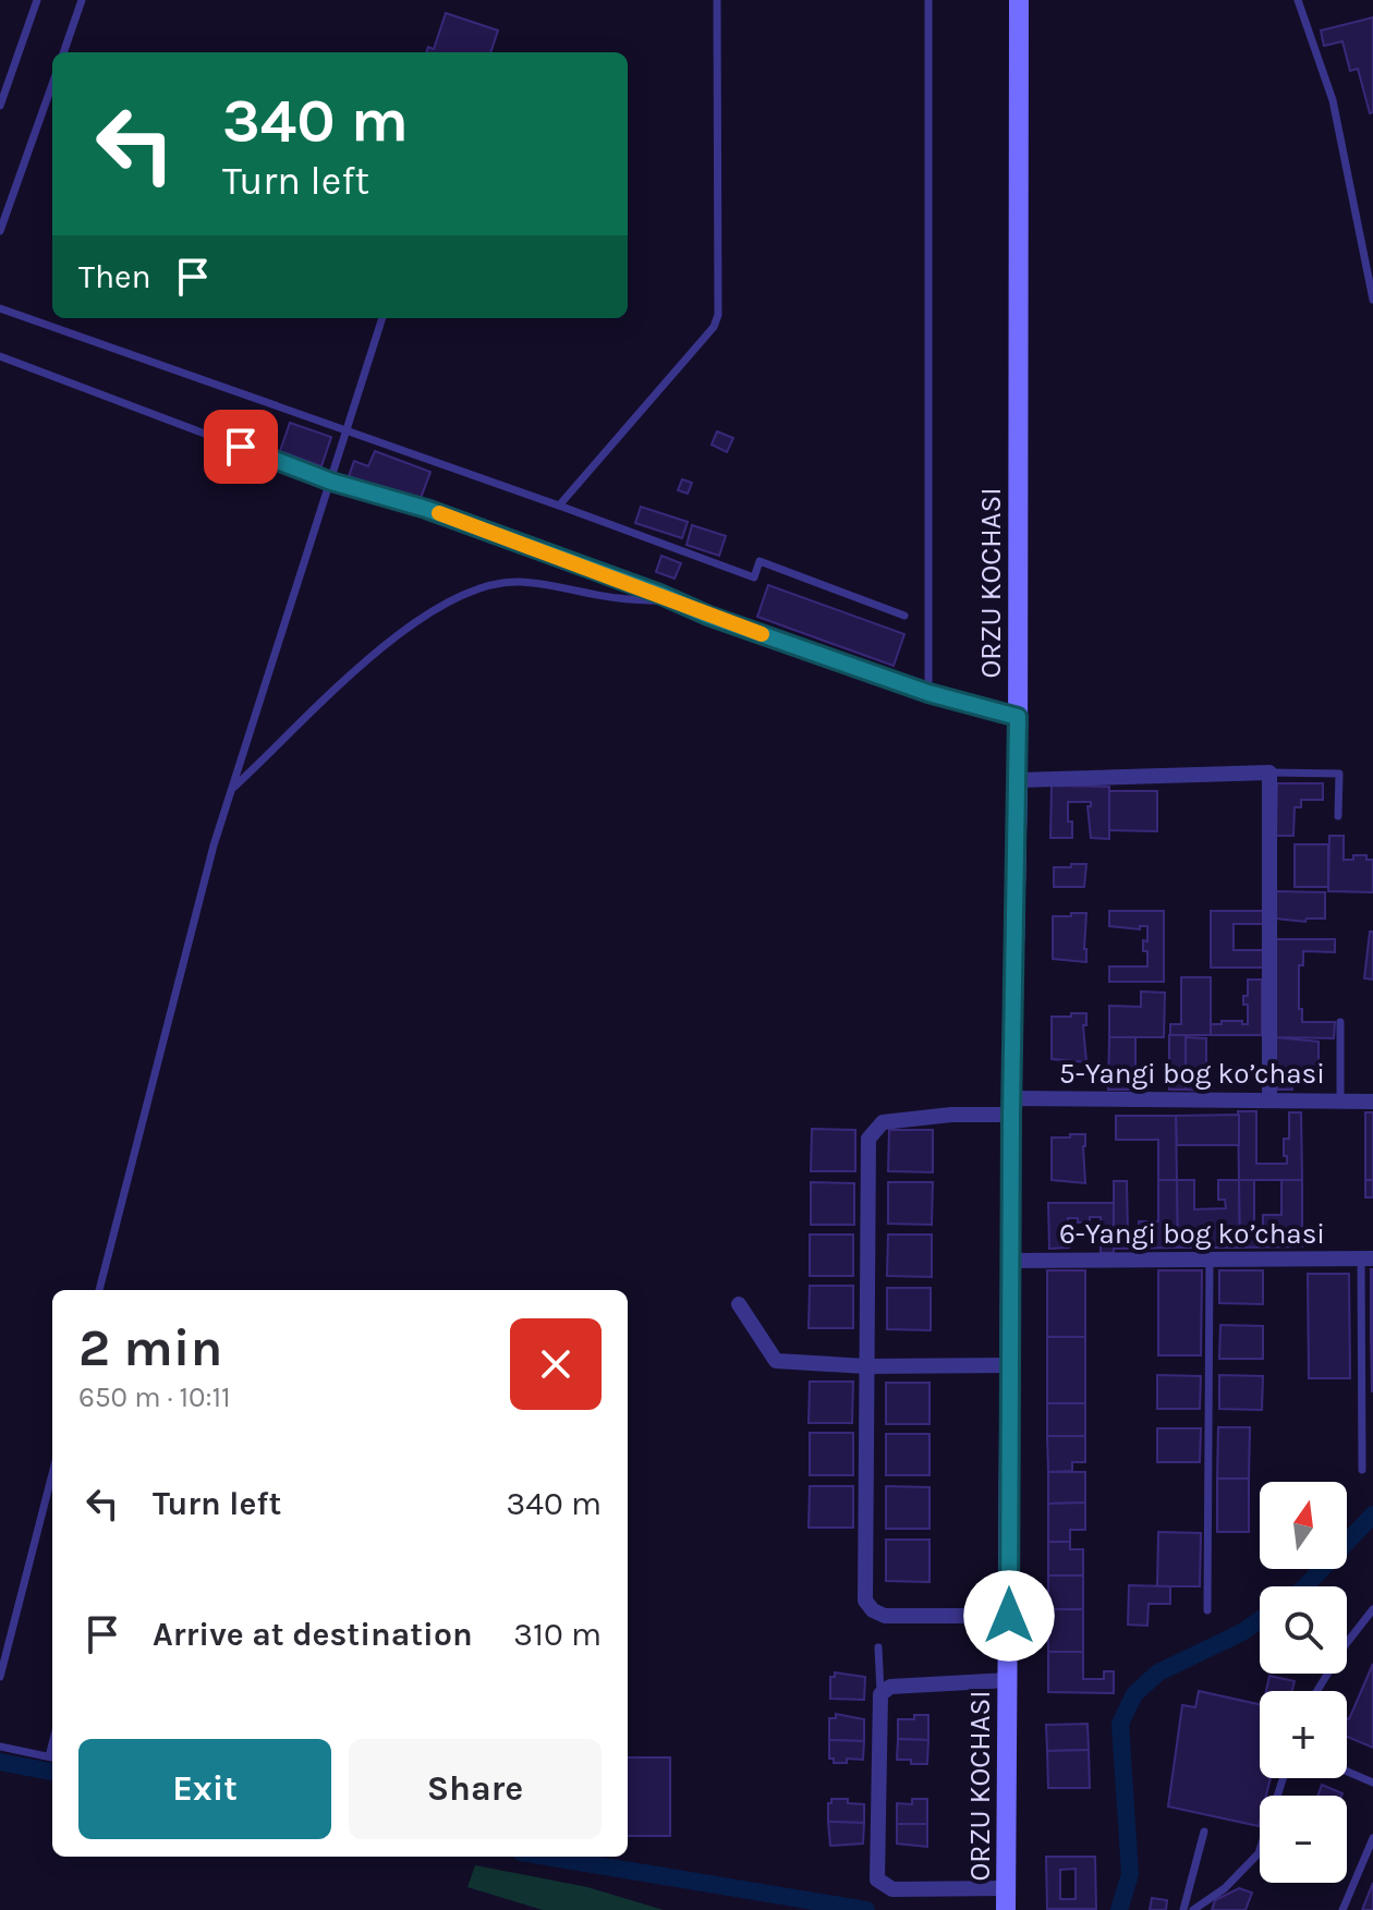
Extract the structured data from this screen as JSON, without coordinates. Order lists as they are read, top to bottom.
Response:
{
  "streets": {
    "main road": ["ORZU KOCHASI"],
    "street": ["5-Yangi bog koʼchasi", "6-Yangi bog koʼchasi"]
  },
  "crossings": [
    ["ORZU KOCHASI", "5-Yangi bog koʼchasi"],
    ["ORZU KOCHASI", "6-Yangi bog koʼchasi"]
  ],
  "north": "top",
  "page": {
    "turn": ["340 m", "Turn left"],
    "then": "Then",
    "heading": ["2 min", "650 m · 10:11"],
    "list": [
      {
        "name": "Turn left",
        "value": "340 m"
      },
      {
        "name": "Arrive at destination",
        "value": "310 m"
      }
    ],
    "map_buttons": ["+", "−"],
    "buttons": ["Exit", "Share"]
  }
}
